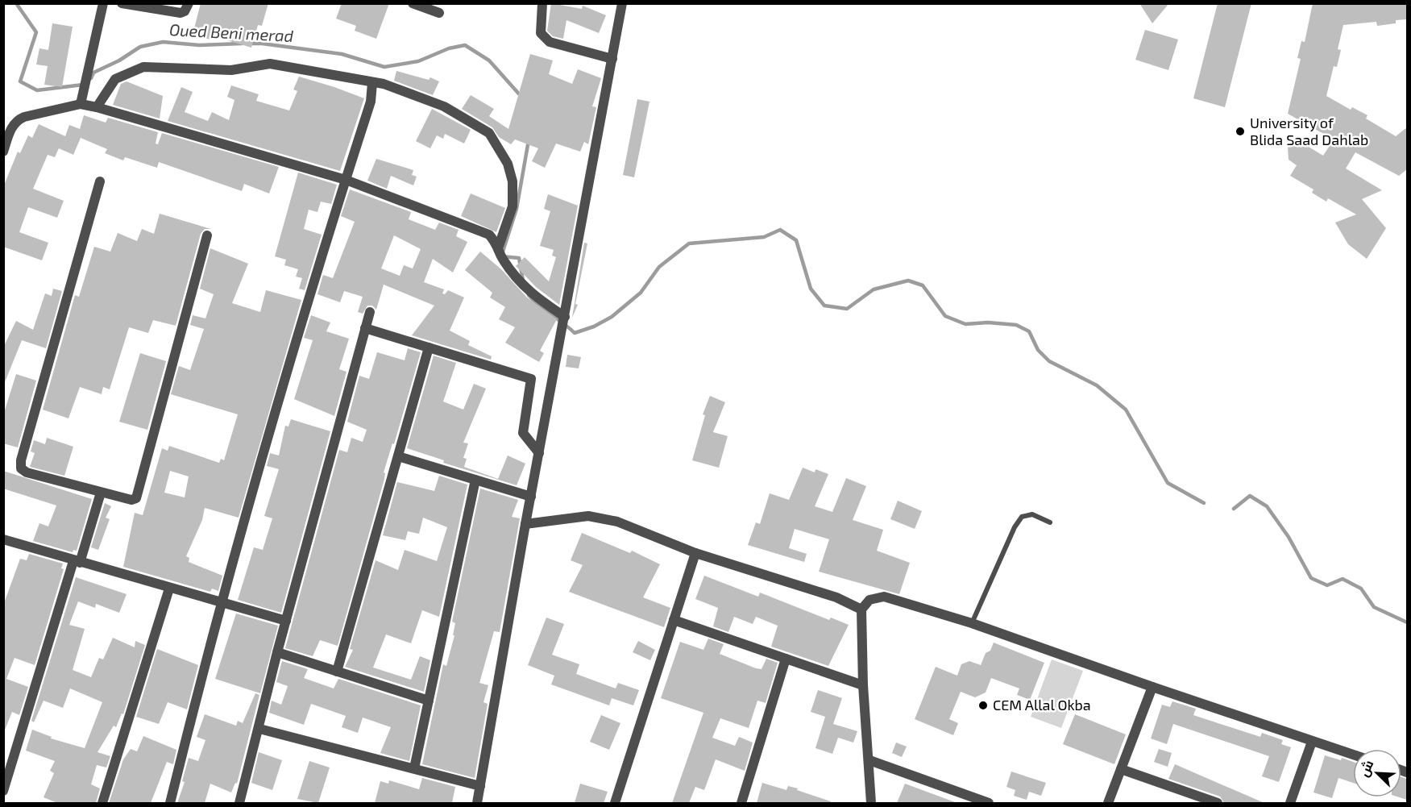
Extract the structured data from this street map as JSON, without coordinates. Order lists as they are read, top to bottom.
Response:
{
  "water": ["Oued Beni merad"],
  "places": ["University of Blida Saad Dahlab", "CEM Allal Okba"],
  "north": "top left"
}
